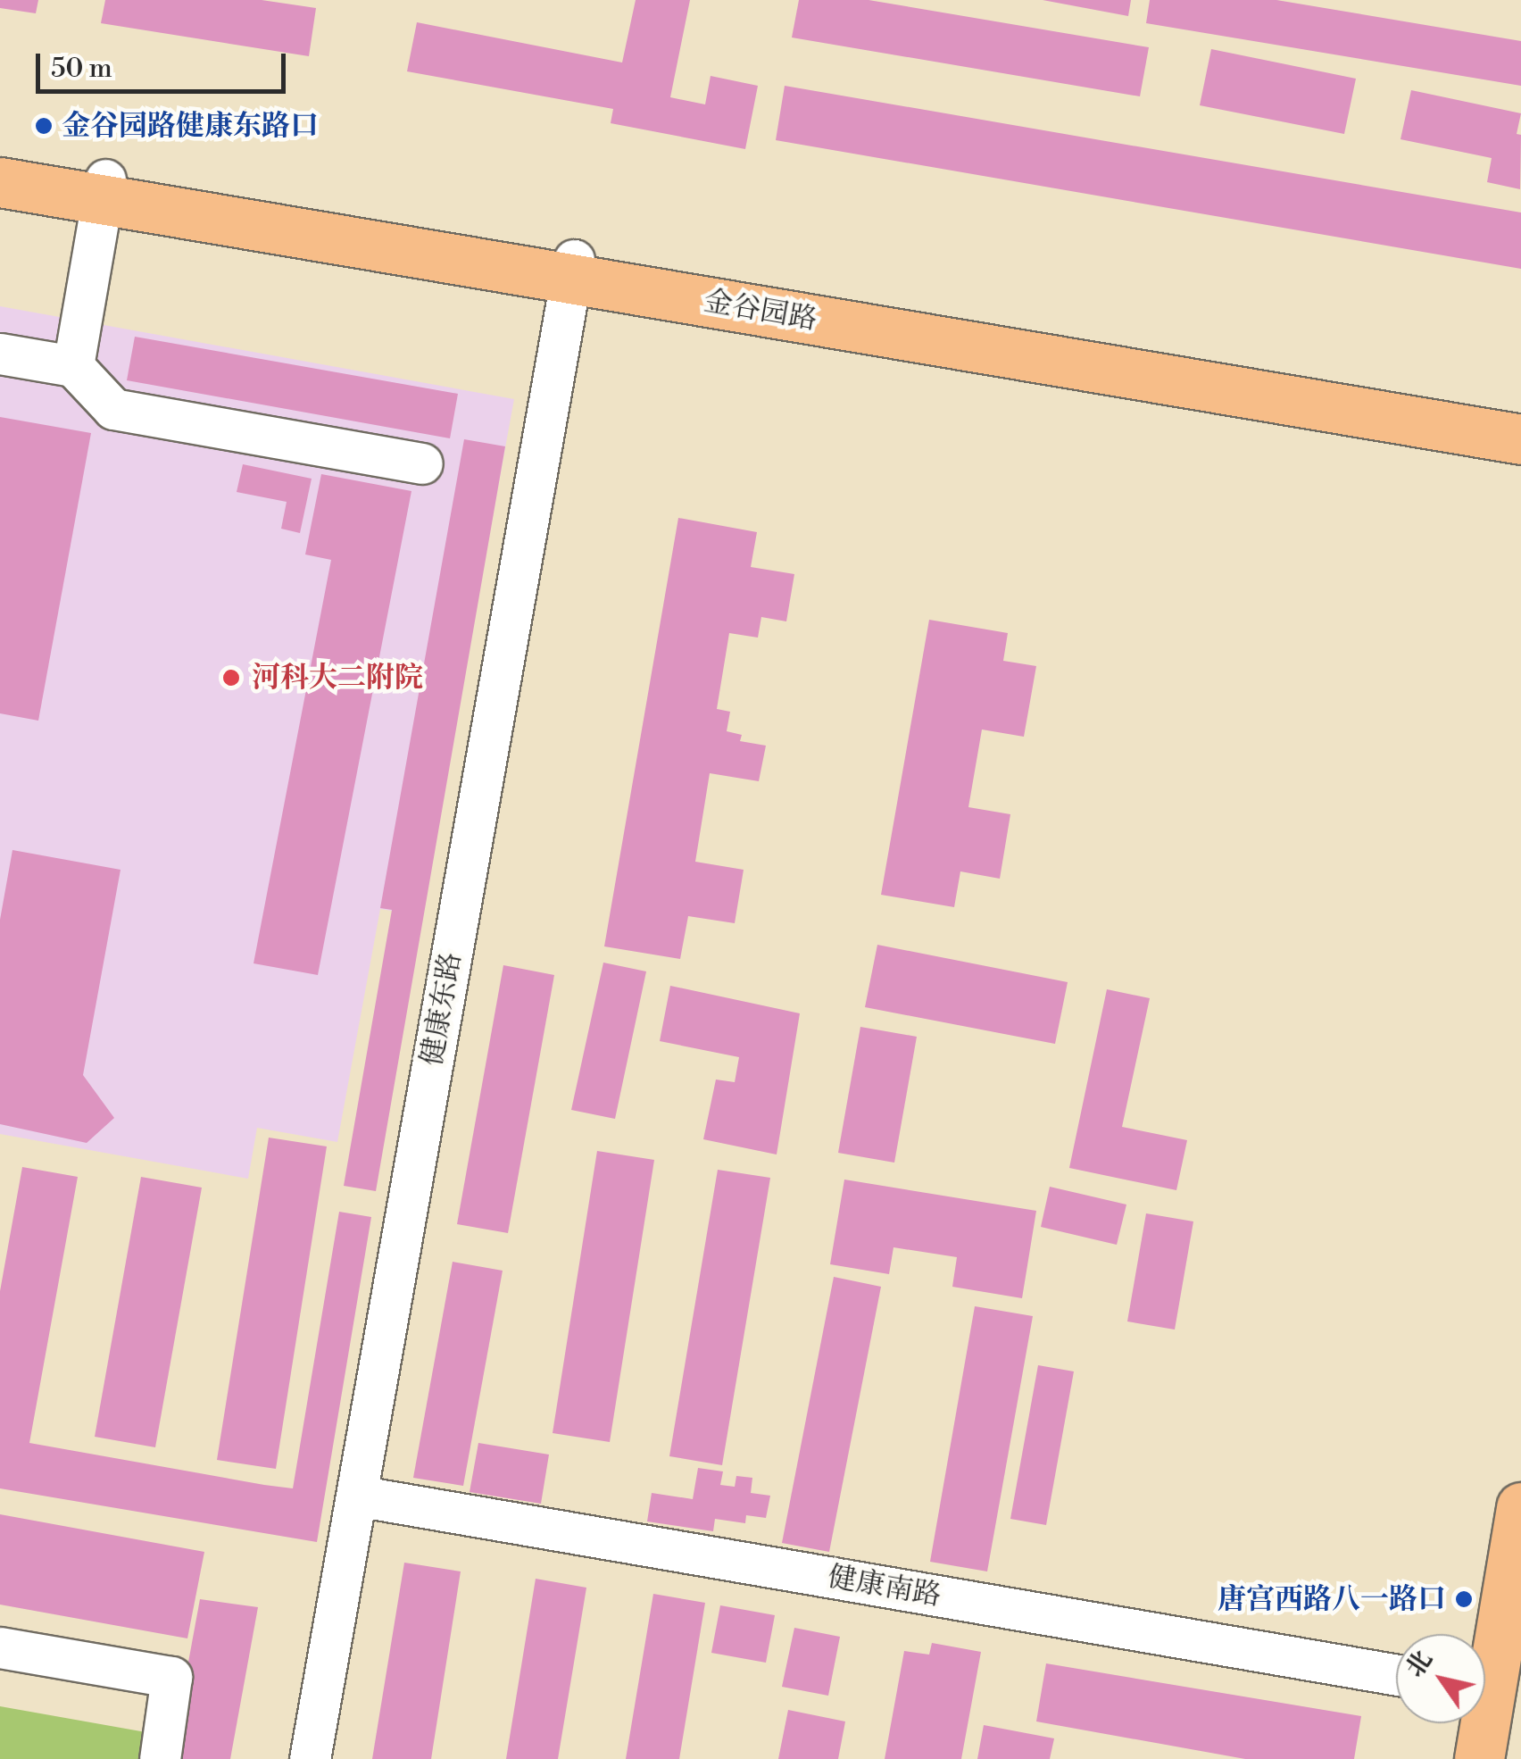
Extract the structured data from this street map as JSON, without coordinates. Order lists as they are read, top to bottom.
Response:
{
  "streets": {
    "main road": ["金谷园路"],
    "street": ["健康东路", "健康南路"]
  },
  "crossings": [
    ["金谷园路", "健康东路"],
    ["健康东路", "健康南路"]
  ],
  "places": ["金谷园路健康东路口", "河科大二附院", "唐宫西路八一路口"],
  "scale_bar": "50 m",
  "north": "top left"
}
